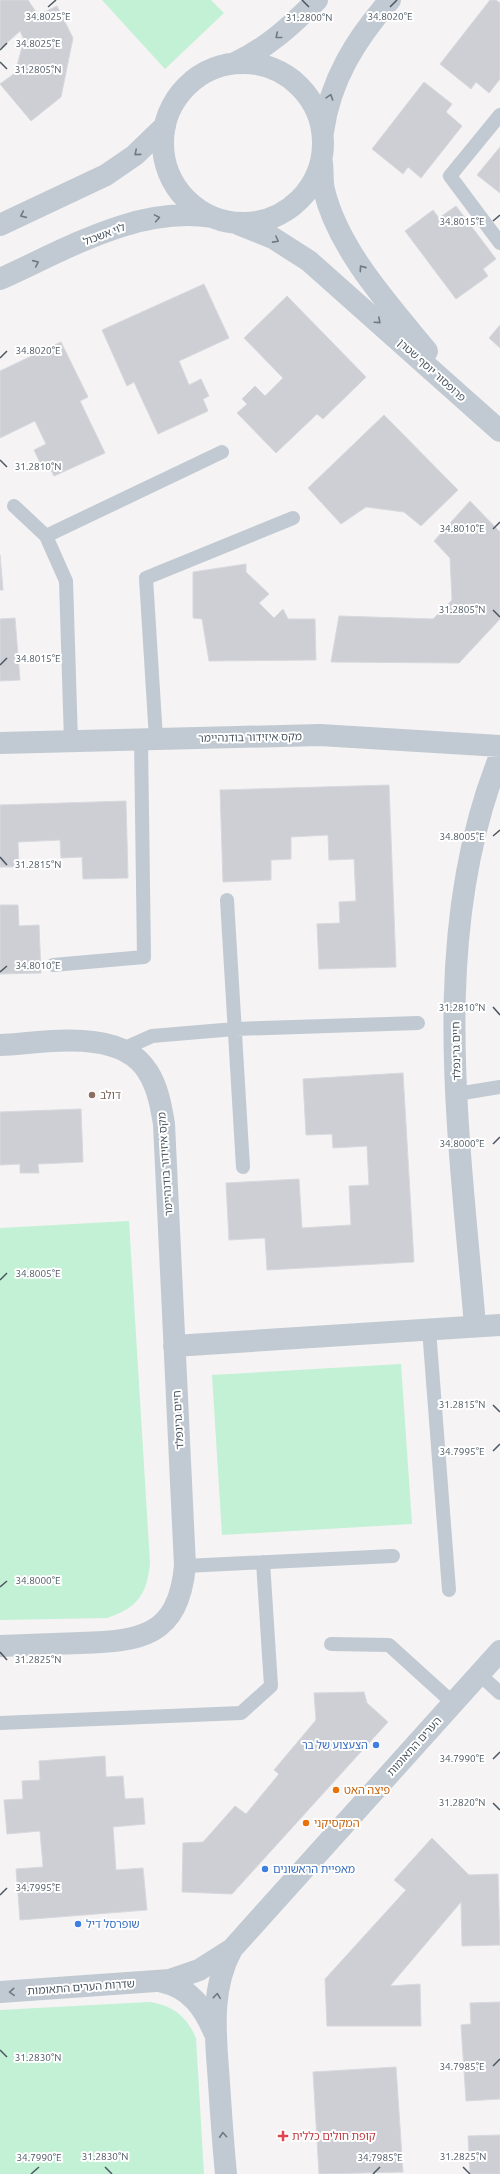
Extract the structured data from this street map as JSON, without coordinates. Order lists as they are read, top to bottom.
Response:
{
  "streets": {
    "street": [
      "לוי אשכול",
      "פרופסור יוסף שטרן",
      "מקס איזידור בודנהיימר",
      "חיים גרינפלד",
      "הערים התאומות",
      "שדרות הערים התאומות"
    ]
  },
  "crossings": [
    ["לוי אשכול", "פרופסור יוסף שטרן"],
    ["מקס איזידור בודנהיימר", "חיים גרינפלד"],
    ["הערים התאומות", "שדרות הערים התאומות"]
  ],
  "places": {
    "other": [
      "דולב",
      "הצעצוע של בר",
      "פיצה האט",
      "המקסיקני",
      "מאפיית הראשונים",
      "שופרסל דיל"
    ],
    "health": ["קופת חולים כללית"]
  },
  "coordinates": [
    "34.8025°E",
    "34.8020°E",
    "31.2800°N",
    "31.2805°N",
    "34.8015°E",
    "31.2810°N",
    "34.8010°E",
    "34.8005°E",
    "31.2815°N",
    "34.8000°E",
    "34.7995°E",
    "31.2825°N",
    "34.7990°E",
    "31.2820°N",
    "31.2830°N",
    "34.7985°E"
  ]
}
